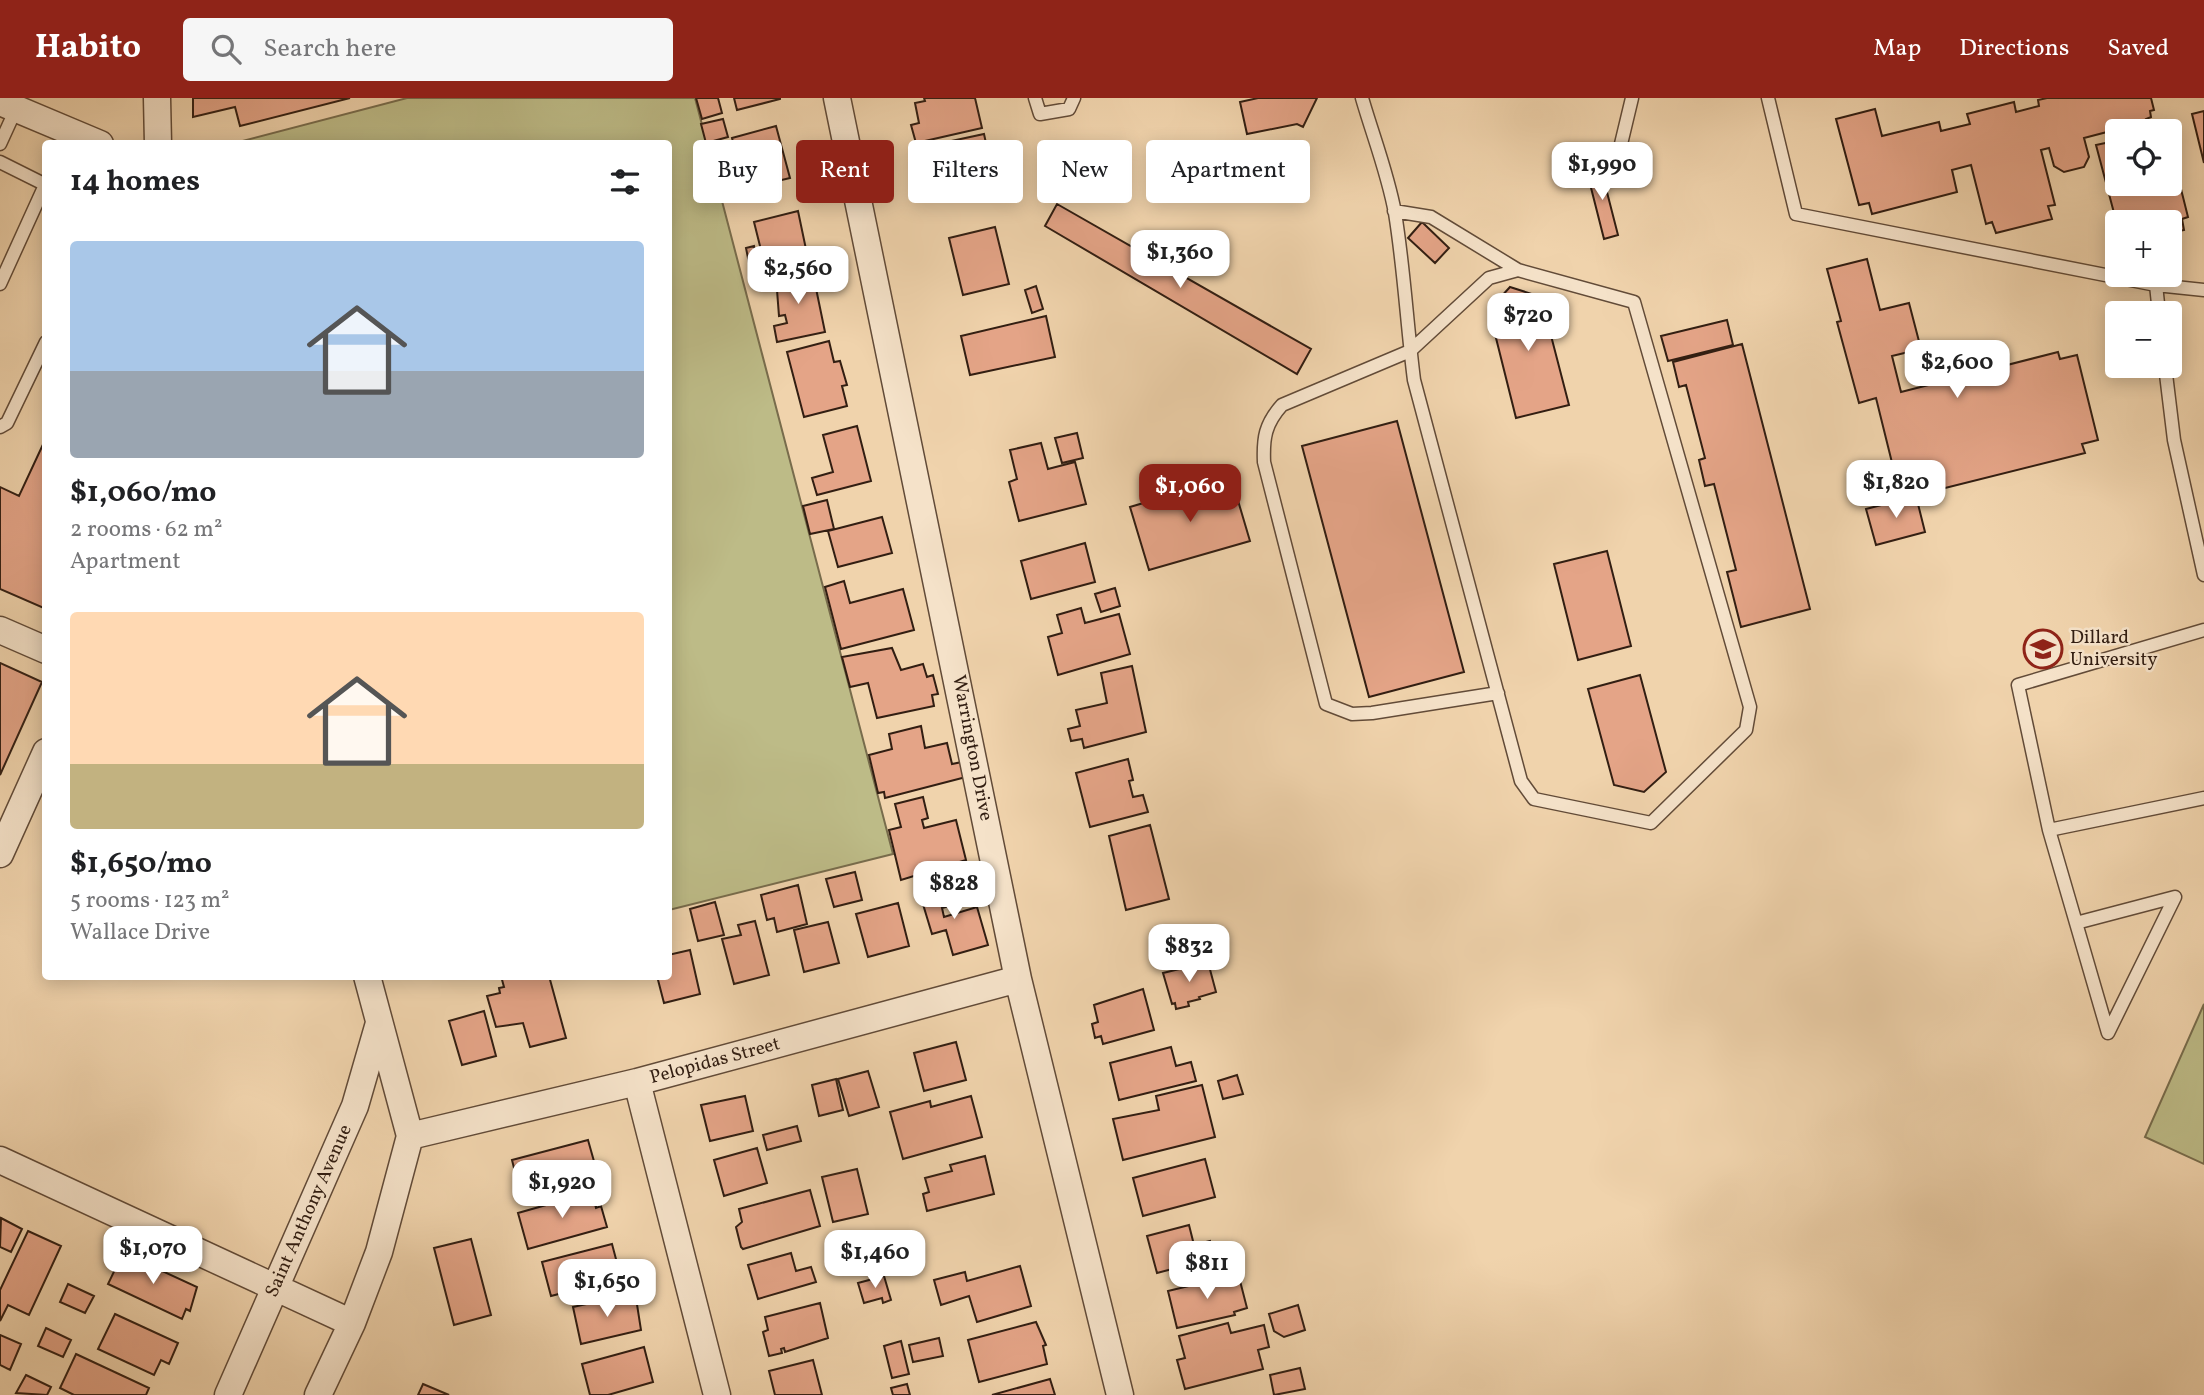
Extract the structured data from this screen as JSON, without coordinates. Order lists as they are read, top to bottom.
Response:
{
  "streets": {
    "street": ["Warrington Drive", "Pelopidas Street", "Saint Anthony Avenue"]
  },
  "crossings": [
    ["Warrington Drive", "Pelopidas Street"]
  ],
  "places": {
    "school or university": ["Dillard University"]
  },
  "page": {
    "header": "Habito",
    "search": "Search here",
    "nav": ["Map", "Directions", "Saved"],
    "map_buttons": ["+", "−"],
    "chip": [
      "Buy",
      "Rent",
      "Filters",
      "New",
      "Apartment"
    ],
    "heading": "14 homes",
    "price": [
      "$1,990",
      "$1,360",
      "$2,560",
      "$720",
      "$2,600",
      "$1,820",
      "$1,060",
      "$828",
      "$832",
      "$1,920",
      "$1,070",
      "$1,460",
      "$811",
      "$1,650"
    ],
    "list": [
      {
        "name": "$1,060/mo",
        "note": "2 rooms · 62 m² · Apartment"
      },
      {
        "name": "$1,650/mo",
        "note": "5 rooms · 123 m² · Wallace Drive"
      }
    ]
  }
}
